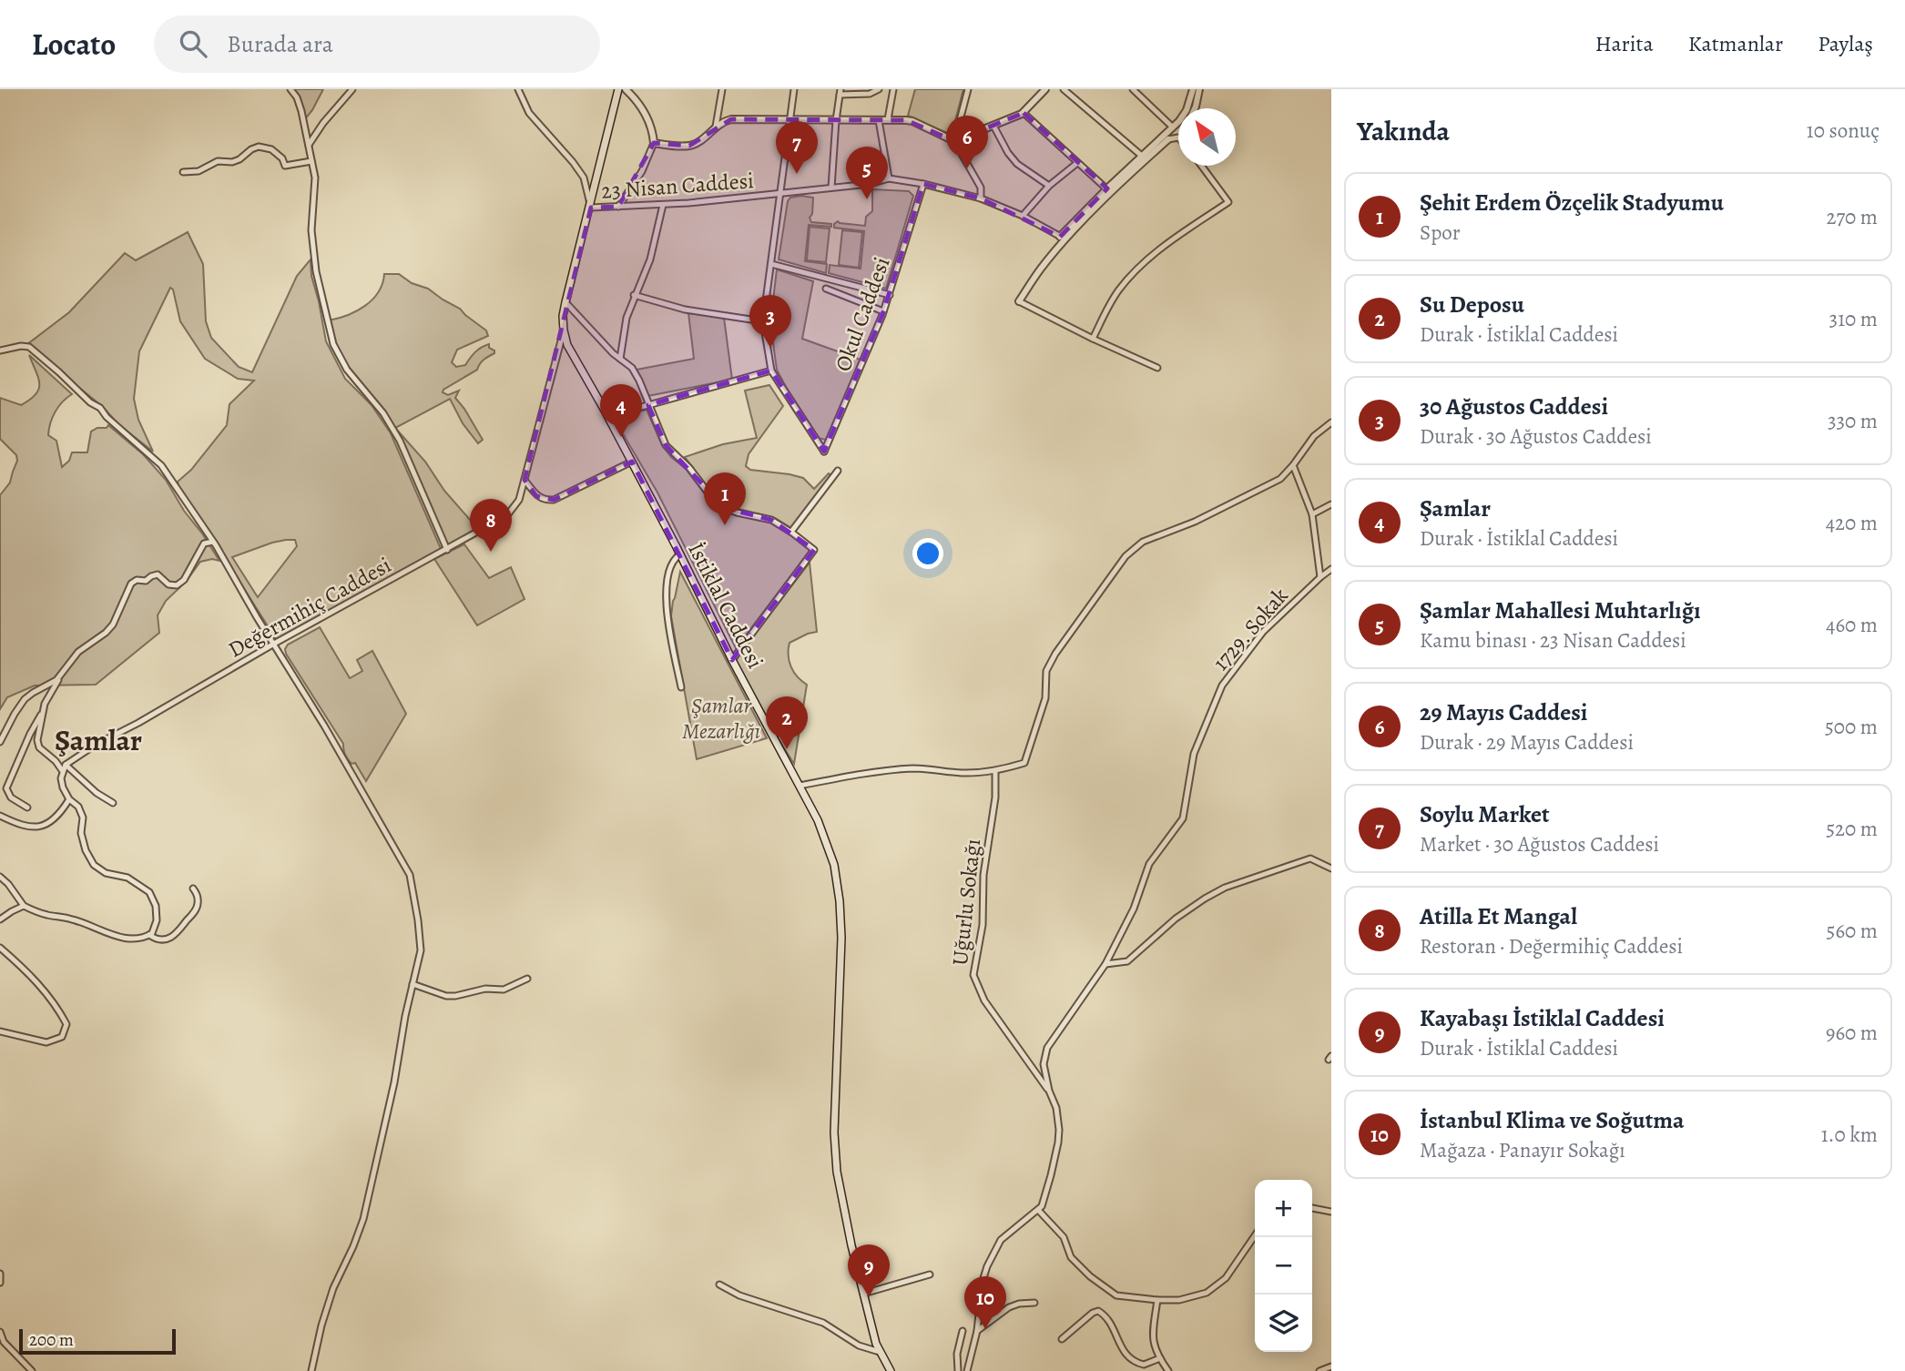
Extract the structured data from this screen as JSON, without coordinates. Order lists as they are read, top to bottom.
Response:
{
  "streets": {
    "main road": ["İstiklal Caddesi"],
    "street": [
      "23 Nisan Caddesi",
      "Okul Caddesi",
      "Değermihiç Caddesi",
      "1729. Sokak",
      "Uğurlu Sokağı"
    ]
  },
  "crossings": [
    ["23 Nisan Caddesi", "Okul Caddesi"],
    ["23 Nisan Caddesi", "İstiklal Caddesi"],
    ["İstiklal Caddesi", "Değermihiç Caddesi"],
    ["1729. Sokak", "Uğurlu Sokağı"]
  ],
  "districts": ["Şamlar"],
  "parks": ["Şamlar Mezarlığı"],
  "scale_bar": "200 m",
  "north": "top left",
  "page": {
    "header": "Locato",
    "search": "Burada ara",
    "nav": ["Harita", "Katmanlar", "Paylaş"],
    "heading": ["Yakında", "10 sonuç"],
    "pins": [
      "6",
      "7",
      "5",
      "3",
      "4",
      "1",
      "8",
      "2",
      "9",
      "10"
    ],
    "list": [
      {
        "mark": "1",
        "name": "Şehit Erdem Özçelik Stadyumu",
        "note": "Spor",
        "value": "270 m"
      },
      {
        "mark": "2",
        "name": "Su Deposu",
        "note": "Durak · İstiklal Caddesi",
        "value": "310 m"
      },
      {
        "mark": "3",
        "name": "30 Ağustos Caddesi",
        "note": "Durak · 30 Ağustos Caddesi",
        "value": "330 m"
      },
      {
        "mark": "4",
        "name": "Şamlar",
        "note": "Durak · İstiklal Caddesi",
        "value": "420 m"
      },
      {
        "mark": "5",
        "name": "Şamlar Mahallesi Muhtarlığı",
        "note": "Kamu binası · 23 Nisan Caddesi",
        "value": "460 m"
      },
      {
        "mark": "6",
        "name": "29 Mayıs Caddesi",
        "note": "Durak · 29 Mayıs Caddesi",
        "value": "500 m"
      },
      {
        "mark": "7",
        "name": "Soylu Market",
        "note": "Market · 30 Ağustos Caddesi",
        "value": "520 m"
      },
      {
        "mark": "8",
        "name": "Atilla Et Mangal",
        "note": "Restoran · Değermihiç Caddesi",
        "value": "560 m"
      },
      {
        "mark": "9",
        "name": "Kayabaşı İstiklal Caddesi",
        "note": "Durak · İstiklal Caddesi",
        "value": "960 m"
      },
      {
        "mark": "10",
        "name": "İstanbul Klima ve Soğutma",
        "note": "Mağaza · Panayır Sokağı",
        "value": "1.0 km"
      }
    ],
    "map_buttons": ["+", "−"],
    "scale": "200 m"
  }
}
